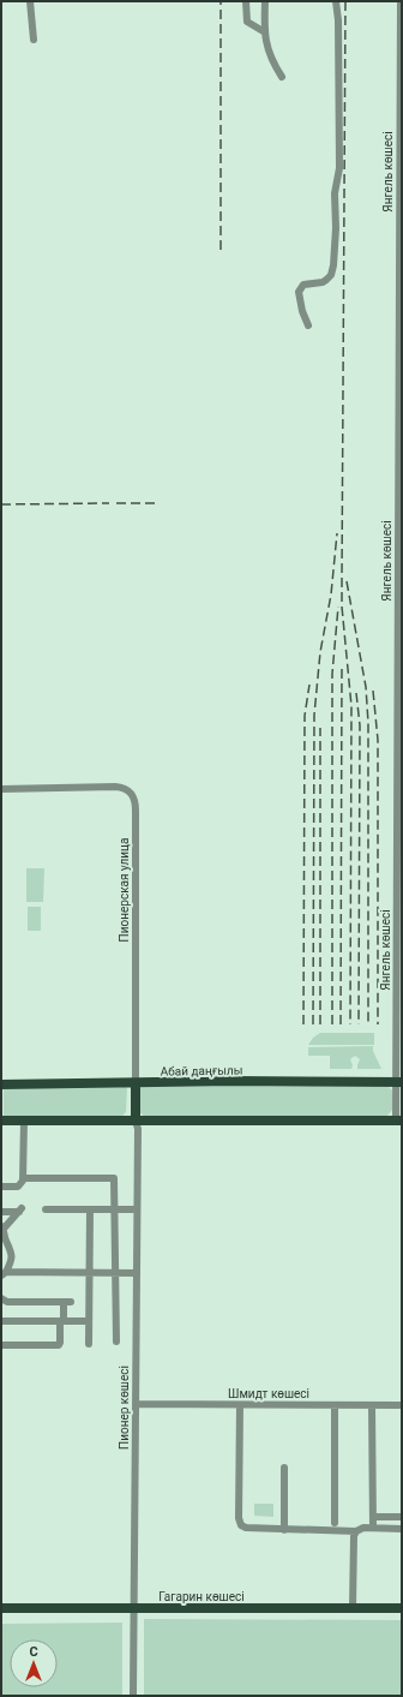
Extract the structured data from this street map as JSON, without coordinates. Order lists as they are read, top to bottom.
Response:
{
  "streets": {
    "main road": ["Пионерская улица", "Абай даңғылы", "Гагарин көшесі"],
    "street": ["Янгель көшесі", "Шмидт көшесі", "Пионер көшесі"]
  },
  "crossings": [
    ["Янгель көшесі", "Абай даңғылы"],
    ["Пионерская улица", "Абай даңғылы"],
    ["Пионерская улица", "Пионер көшесі"],
    ["Шмидт көшесі", "Пионер көшесі"],
    ["Пионер көшесі", "Гагарин көшесі"]
  ],
  "north": "top"
}
